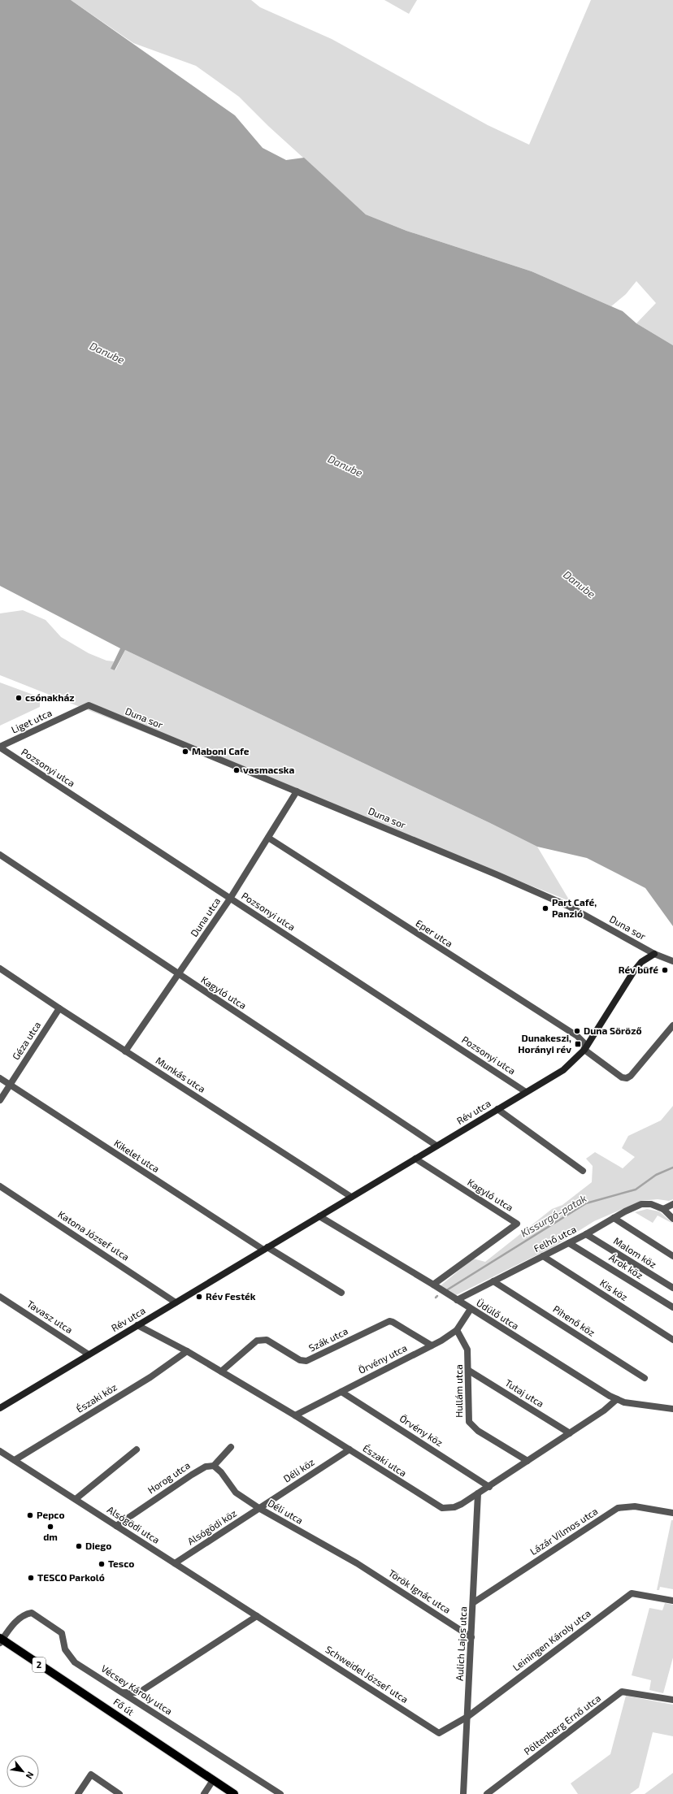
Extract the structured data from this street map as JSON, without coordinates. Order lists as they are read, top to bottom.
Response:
{
  "streets": {
    "main road": ["2", "Fő út"],
    "street": [
      "Duna sor",
      "Liget utca",
      "Pozsonyi utca",
      "Duna utca",
      "Eper utca",
      "Kagyló utca",
      "Géza utca",
      "Munkás utca",
      "Rév utca",
      "Kikelet utca",
      "Katona József utca",
      "Felhő utca",
      "Malom köz",
      "Árok köz",
      "Kis köz",
      "Üdülő utca",
      "Tavasz utca",
      "Pihenő köz",
      "Szák utca",
      "Örvény utca",
      "Hullám utca",
      "Tutaj utca",
      "Északi köz",
      "Örvény köz",
      "Északi utca",
      "Déli köz",
      "Horog utca",
      "Déli utca",
      "Alsógödi utca",
      "Alsógödi köz",
      "Lázár Vilmos utca",
      "Török Ignác utca",
      "Leiningen Károly utca",
      "Aulich Lajos utca",
      "Schweidel József utca",
      "Vécsey Károly utca",
      "Pöltenberg Ernő utca"
    ]
  },
  "crossings": [
    ["Duna sor", "Liget utca"],
    ["Duna sor", "Duna utca"],
    ["Duna sor", "Rév utca"],
    ["Liget utca", "Pozsonyi utca"],
    ["Pozsonyi utca", "Duna utca"],
    ["Pozsonyi utca", "Rév utca"],
    ["Duna utca", "Eper utca"],
    ["Duna utca", "Kagyló utca"],
    ["Duna utca", "Munkás utca"],
    ["Eper utca", "Rév utca"],
    ["Kagyló utca", "Rév utca"],
    ["Kagyló utca", "Üdülő utca"],
    ["Géza utca", "Munkás utca"],
    ["Géza utca", "Kikelet utca"],
    ["Munkás utca", "Rév utca"],
    ["Rév utca", "Kikelet utca"],
    ["Rév utca", "Katona József utca"],
    ["Rév utca", "Üdülő utca"],
    ["Rév utca", "Tavasz utca"],
    ["Rév utca", "Északi utca"],
    ["Felhő utca", "Malom köz"],
    ["Felhő utca", "Árok köz"],
    ["Felhő utca", "Kis köz"],
    ["Felhő utca", "Üdülő utca"],
    ["Felhő utca", "Pihenő köz"],
    ["Üdülő utca", "Örvény utca"],
    ["Üdülő utca", "Északi utca"],
    ["Szák utca", "Örvény utca"],
    ["Szák utca", "Északi utca"],
    ["Örvény utca", "Hullám utca"],
    ["Örvény utca", "Örvény köz"],
    ["Örvény utca", "Északi utca"],
    ["Hullám utca", "Tutaj utca"],
    ["Hullám utca", "Északi utca"],
    ["Tutaj utca", "Északi utca"],
    ["Északi köz", "Északi utca"],
    ["Északi köz", "Alsógödi utca"],
    ["Örvény köz", "Északi utca"],
    ["Északi utca", "Déli köz"],
    ["Északi utca", "Aulich Lajos utca"],
    ["Déli köz", "Déli utca"],
    ["Déli köz", "Alsógödi köz"],
    ["Horog utca", "Déli utca"],
    ["Horog utca", "Alsógödi utca"],
    ["Déli utca", "Alsógödi köz"],
    ["Déli utca", "Török Ignác utca"],
    ["Alsógödi utca", "Alsógödi köz"],
    ["Alsógödi utca", "Schweidel József utca"],
    ["Lázár Vilmos utca", "Aulich Lajos utca"],
    ["Török Ignác utca", "Aulich Lajos utca"],
    ["Leiningen Károly utca", "Aulich Lajos utca"],
    ["Leiningen Károly utca", "Schweidel József utca"],
    ["Aulich Lajos utca", "Schweidel József utca"],
    ["Vécsey Károly utca", "Fő út"]
  ],
  "water": ["Danube", "Kissurgó-patak"],
  "places": {
    "other": [
      "csónakház",
      "Maboni Cafe",
      "vasmacska",
      "Part Café, Panzió",
      "Rév büfé",
      "Duna Söröző",
      "Rév Festék",
      "Pepco",
      "dm",
      "Diego",
      "Tesco",
      "TESCO Parkoló"
    ],
    "transit": ["Dunakeszi, Horányi rév"]
  },
  "north": "bottom right"
}
